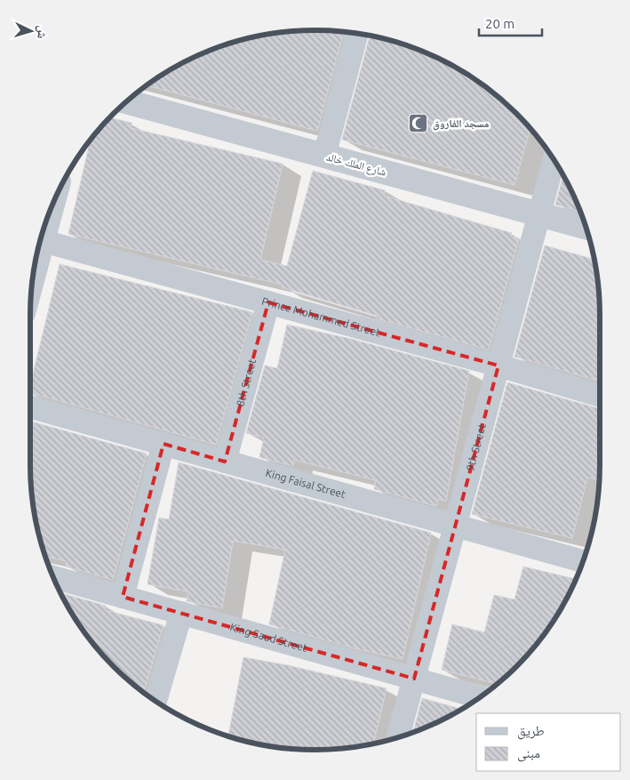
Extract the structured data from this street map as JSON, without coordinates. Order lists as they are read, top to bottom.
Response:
{
  "streets": {
    "street": [
      "شارع الملك خالد",
      "Prince Mohammed Street",
      "8th Street",
      "9th Street",
      "King Faisal Street",
      "King Saud Street"
    ]
  },
  "crossings": [
    ["شارع الملك خالد", "9th Street"],
    ["Prince Mohammed Street", "8th Street"],
    ["Prince Mohammed Street", "9th Street"],
    ["8th Street", "King Faisal Street"],
    ["9th Street", "King Faisal Street"],
    ["9th Street", "King Saud Street"]
  ],
  "places": {
    "mosque": ["مسجد الفاروق"]
  },
  "legend": ["طريق", "مبنى"],
  "scale_bar": "20 m",
  "north": "right"
}
